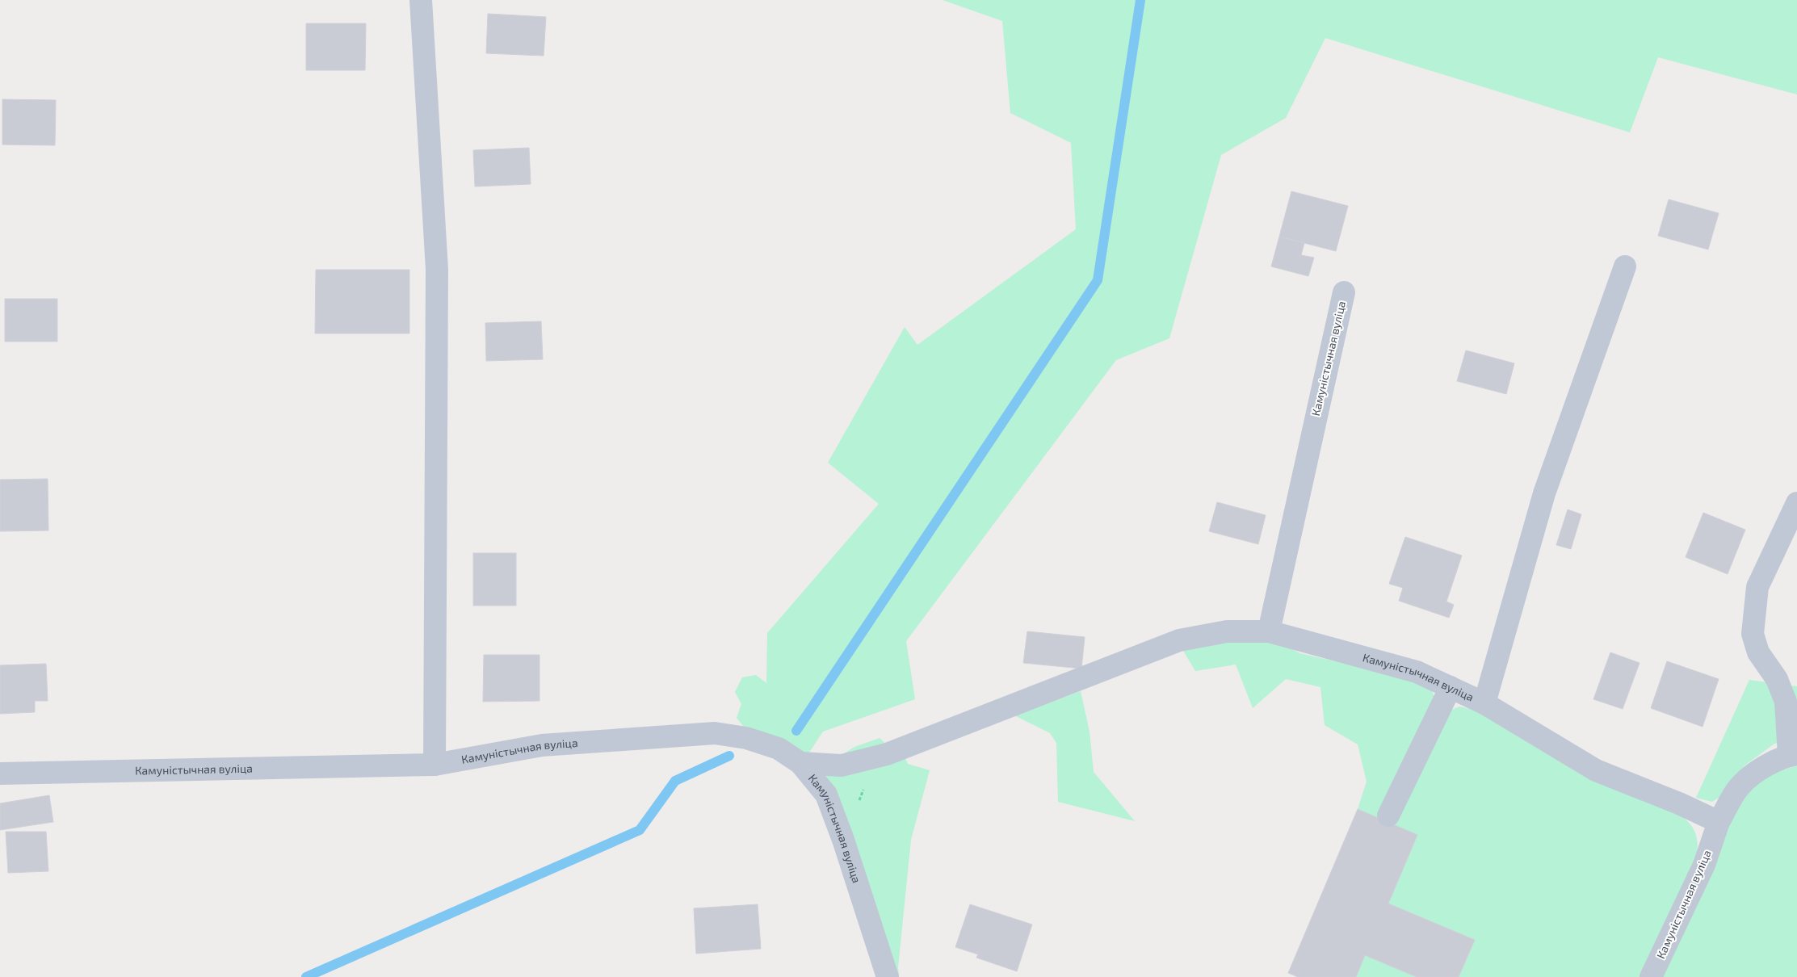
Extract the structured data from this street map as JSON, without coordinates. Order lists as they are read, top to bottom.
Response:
{
  "streets": {
    "street": ["Камуністычная вуліца"]
  }
}
